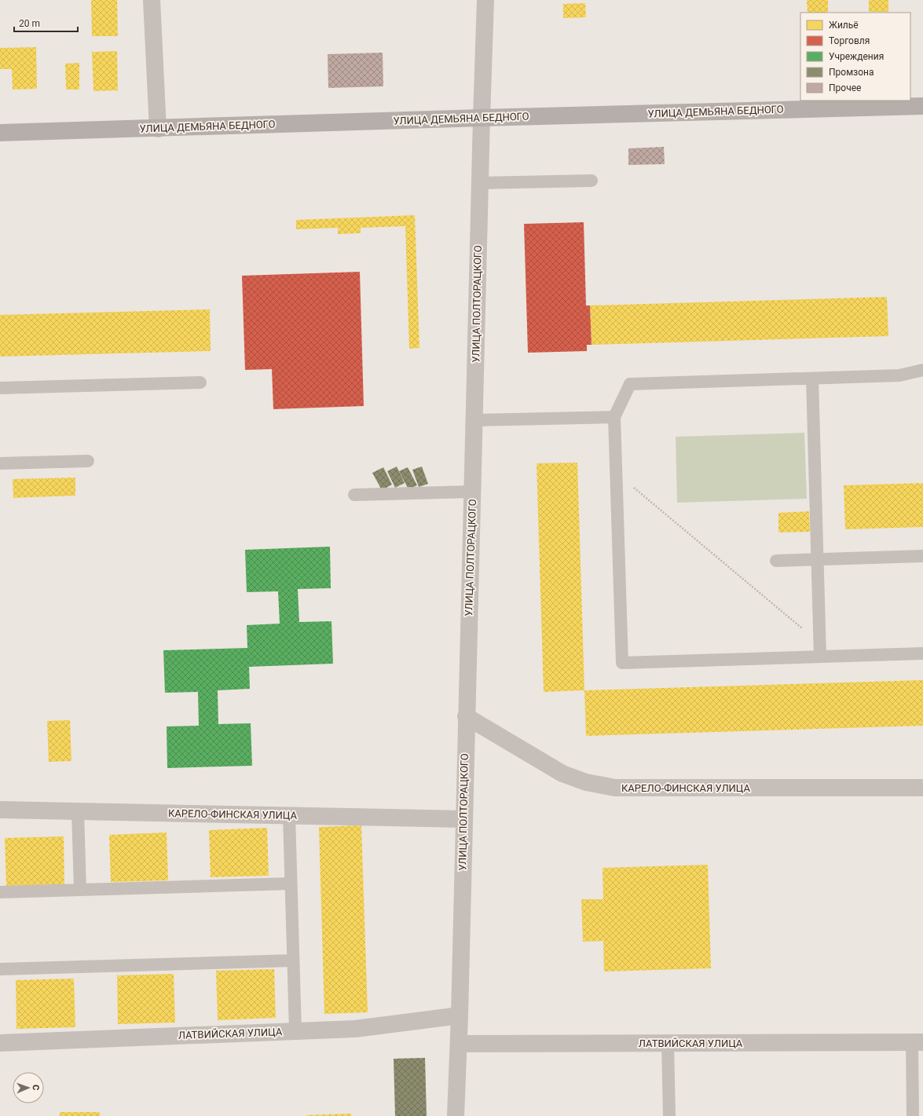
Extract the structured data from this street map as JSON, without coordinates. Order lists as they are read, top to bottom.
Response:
{
  "streets": {
    "main road": ["УЛИЦА ДЕМЬЯНА БЕДНОГО"],
    "street": ["УЛИЦА ПОЛТОРАЦКОГО", "КАРЕЛО-ФИНСКАЯ УЛИЦА", "ЛАТВИЙСКАЯ УЛИЦА"]
  },
  "crossings": [
    ["УЛИЦА ДЕМЬЯНА БЕДНОГО", "УЛИЦА ПОЛТОРАЦКОГО"],
    ["УЛИЦА ПОЛТОРАЦКОГО", "КАРЕЛО-ФИНСКАЯ УЛИЦА"],
    ["УЛИЦА ПОЛТОРАЦКОГО", "ЛАТВИЙСКАЯ УЛИЦА"]
  ],
  "legend": [
    "Жильё",
    "Торговля",
    "Учреждения",
    "Промзона",
    "Прочее"
  ],
  "scale_bar": "20 m",
  "north": "right"
}
